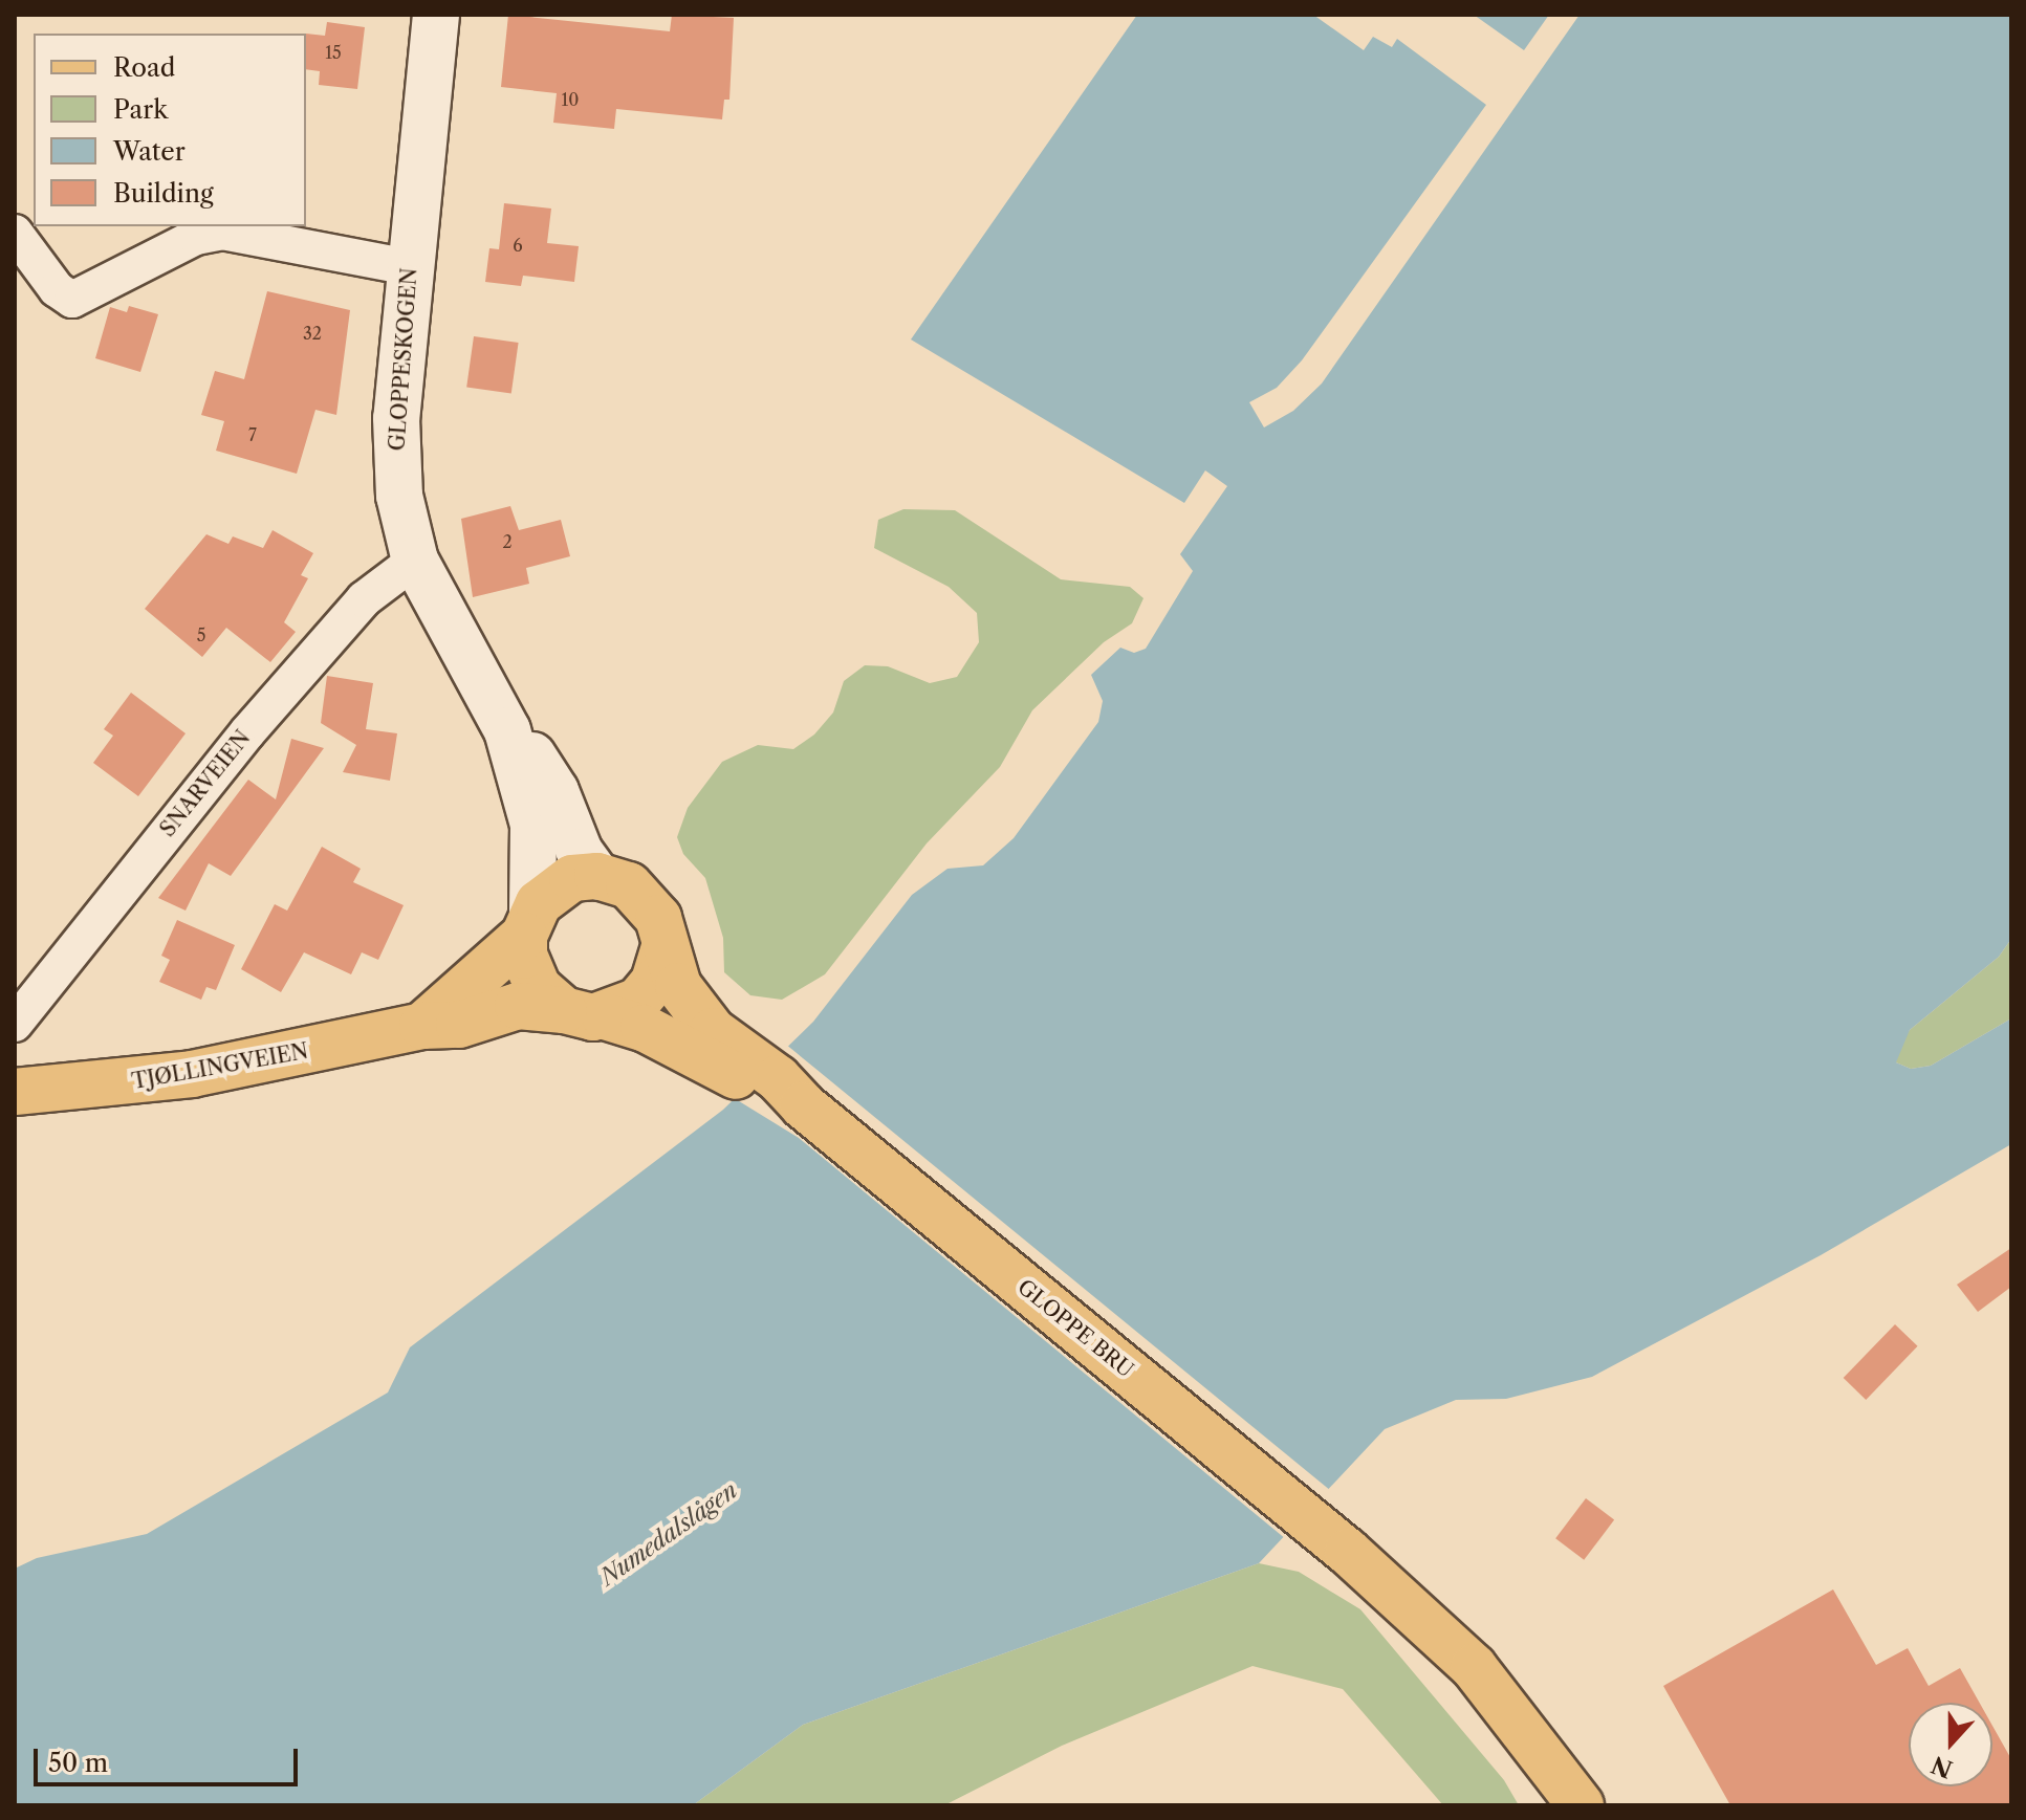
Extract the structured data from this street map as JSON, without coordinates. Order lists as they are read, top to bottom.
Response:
{
  "streets": {
    "main road": ["GLOPPESKOGEN", "TJØLLINGVEIEN", "GLOPPE BRU"],
    "street": ["SNARVEIEN"]
  },
  "crossings": [
    ["GLOPPESKOGEN", "SNARVEIEN"],
    ["GLOPPESKOGEN", "TJØLLINGVEIEN"],
    ["TJØLLINGVEIEN", "GLOPPE BRU"]
  ],
  "water": ["Numedalslågen"],
  "house_numbers": [
    "15",
    "10",
    "6",
    "32",
    "7",
    "2",
    "5"
  ],
  "legend": [
    "Road",
    "Park",
    "Water",
    "Building"
  ],
  "scale_bar": "50 m",
  "north": "bottom"
}
